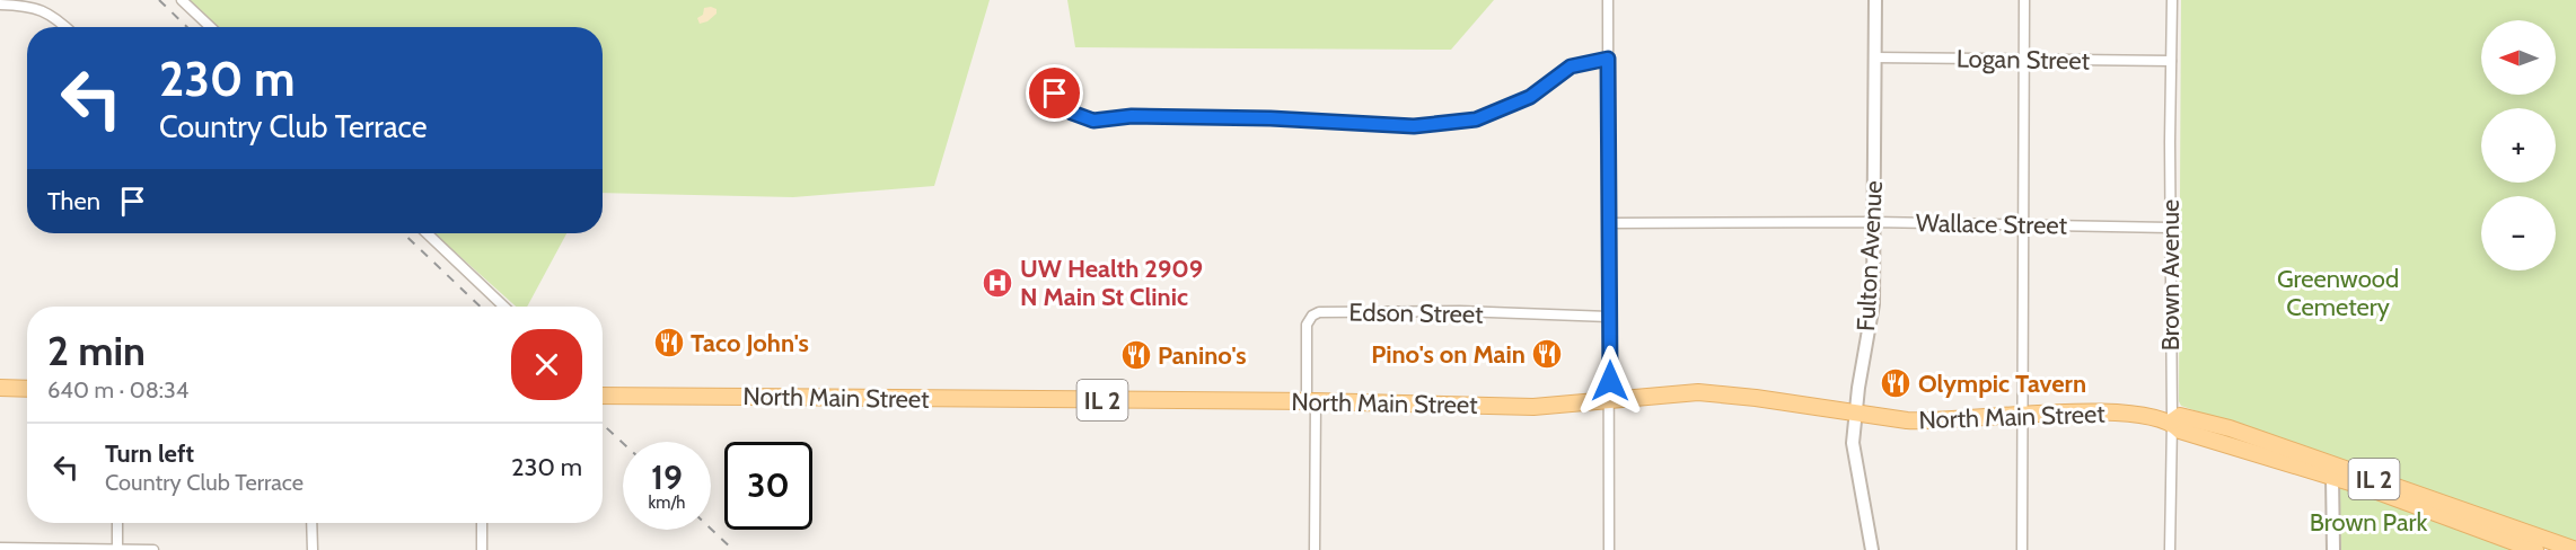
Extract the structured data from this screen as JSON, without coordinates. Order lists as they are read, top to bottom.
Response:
{
  "streets": {
    "main road": ["North Main Street", "IL 2"],
    "street": [
      "Logan Street",
      "Wallace Street",
      "Fulton Avenue",
      "Brown Avenue",
      "Edson Street"
    ]
  },
  "crossings": [
    ["Logan Street", "Fulton Avenue"],
    ["Logan Street", "Brown Avenue"],
    ["Wallace Street", "Fulton Avenue"],
    ["Wallace Street", "Brown Avenue"],
    ["Fulton Avenue", "North Main Street"],
    ["Brown Avenue", "North Main Street"],
    ["Edson Street", "North Main Street"]
  ],
  "parks": ["Greenwood Cemetery", "Brown Park"],
  "places": {
    "hospital": ["UW Health 2909 N Main St Clinic"],
    "restaurant": [
      "Taco John's",
      "Pino's on Main",
      "Panino's",
      "Olympic Tavern"
    ]
  },
  "north": "left",
  "page": {
    "map_buttons": ["+", "−"],
    "turn": ["230 m", "Country Club Terrace"],
    "then": "Then",
    "heading": ["2 min", "640 m · 08:34"],
    "list": [
      {
        "name": "Turn left",
        "note": "Country Club Terrace",
        "value": "230 m"
      }
    ],
    "speed": "19 km/h",
    "limit": "30"
  }
}
